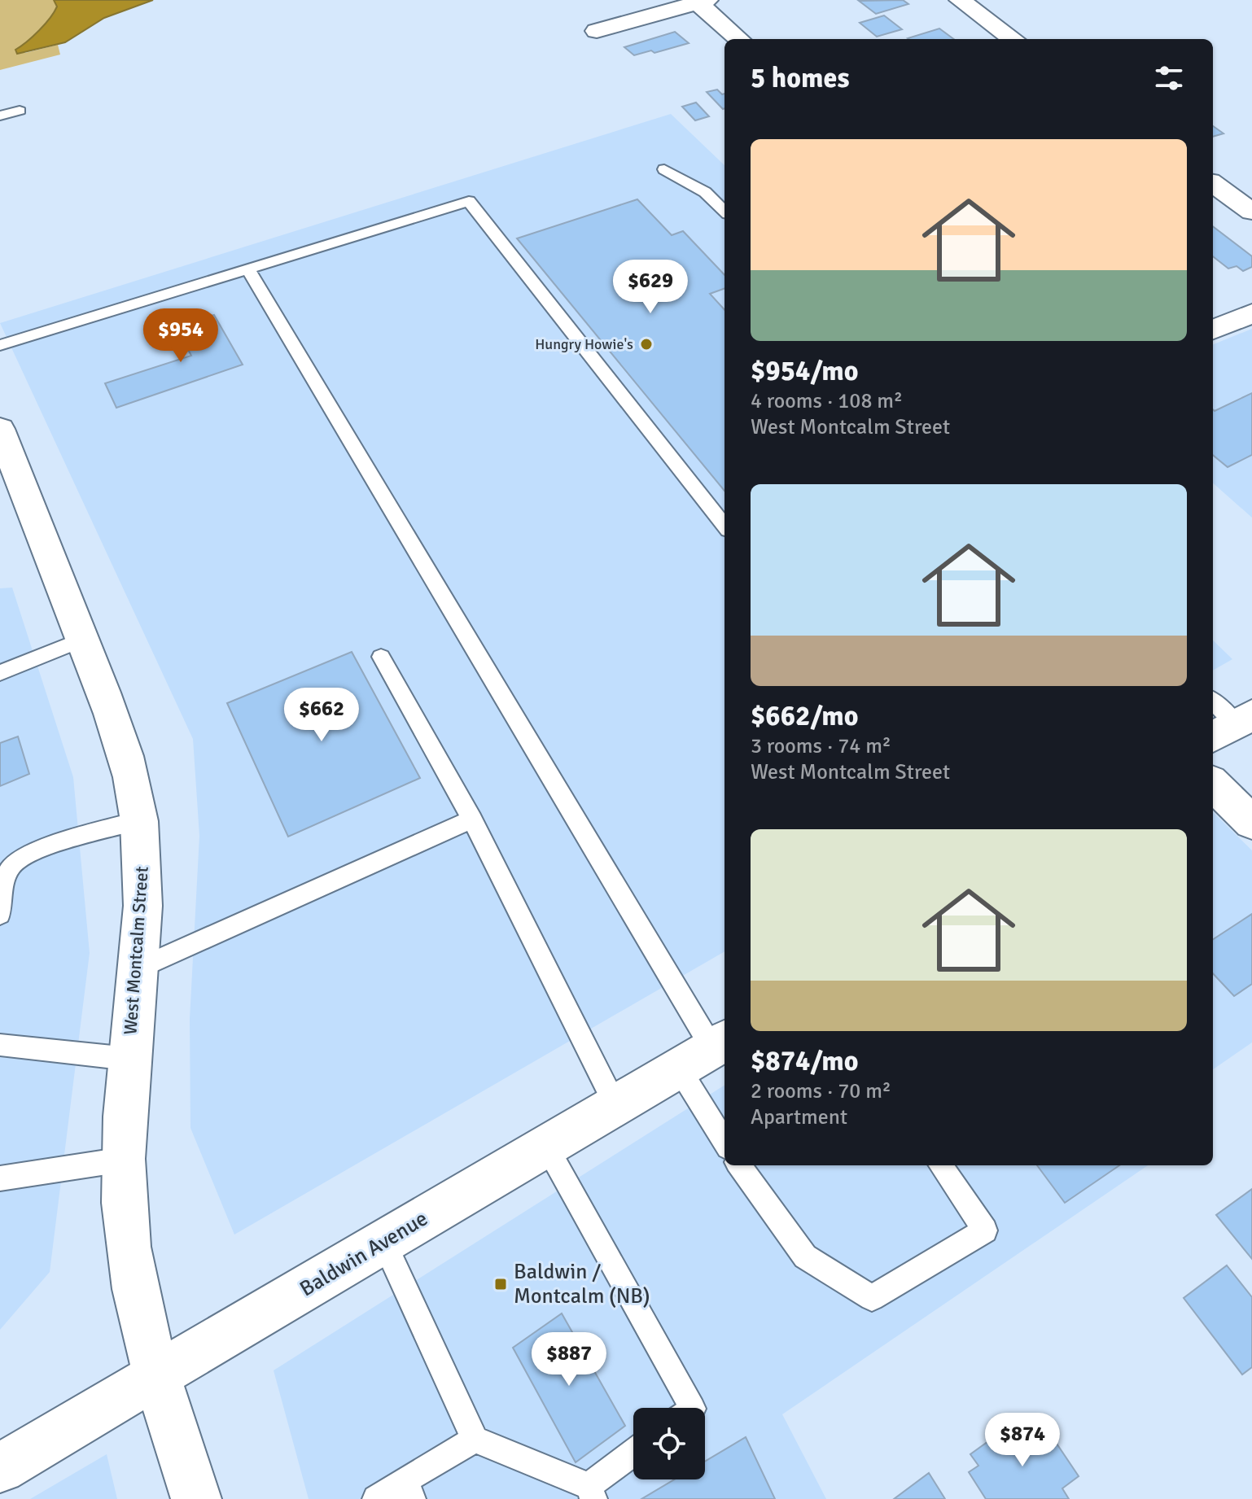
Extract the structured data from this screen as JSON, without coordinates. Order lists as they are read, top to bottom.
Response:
{
  "streets": {
    "main road": ["West Montcalm Street", "Baldwin Avenue"]
  },
  "crossings": [
    ["West Montcalm Street", "Baldwin Avenue"]
  ],
  "places": {
    "other": ["Hungry Howie's"],
    "transit": ["Baldwin / Montcalm (NB)"]
  },
  "page": {
    "heading": "5 homes",
    "list": [
      {
        "name": "$954/mo",
        "note": "4 rooms · 108 m² · West Montcalm Street"
      },
      {
        "name": "$662/mo",
        "note": "3 rooms · 74 m² · West Montcalm Street"
      },
      {
        "name": "$874/mo",
        "note": "2 rooms · 70 m² · Apartment"
      }
    ],
    "price": [
      "$629",
      "$954",
      "$662",
      "$887",
      "$874"
    ]
  }
}
